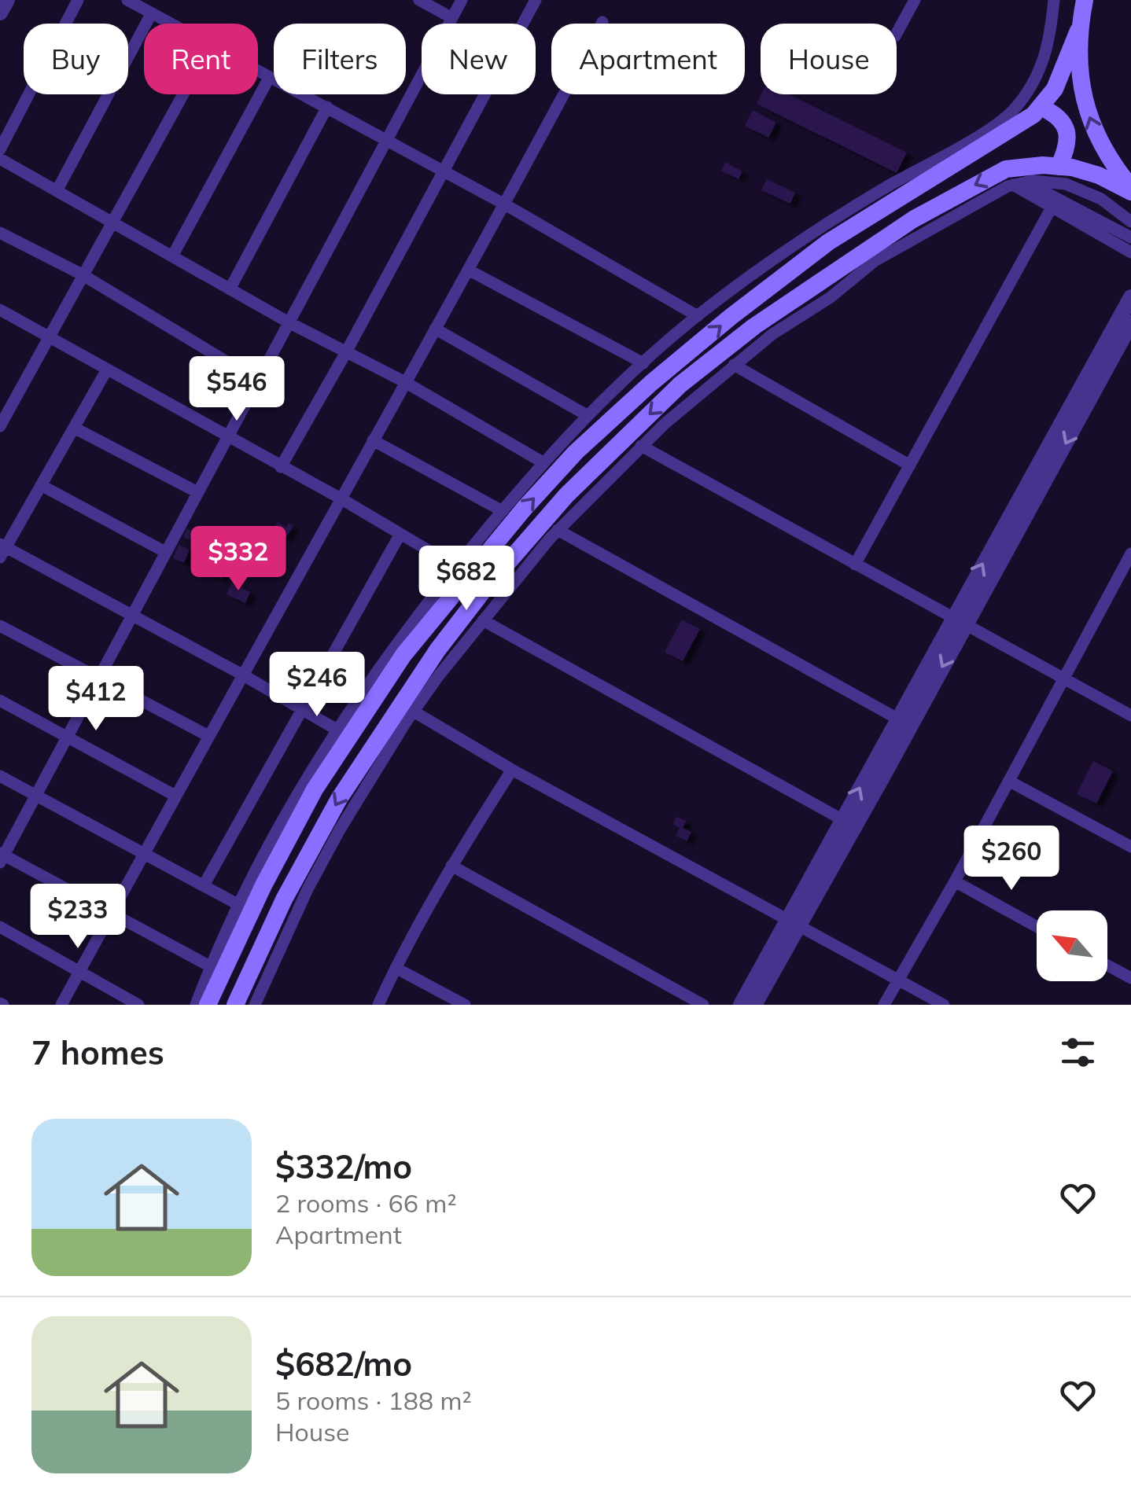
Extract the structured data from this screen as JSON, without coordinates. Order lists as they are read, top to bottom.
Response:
{
  "north": "top left",
  "page": {
    "chip": [
      "Buy",
      "Rent",
      "Filters",
      "New",
      "Apartment",
      "House"
    ],
    "price": [
      "$546",
      "$332",
      "$682",
      "$246",
      "$412",
      "$260",
      "$233"
    ],
    "heading": "7 homes",
    "list": [
      {
        "name": "$332/mo",
        "note": "2 rooms · 66 m² · Apartment"
      },
      {
        "name": "$682/mo",
        "note": "5 rooms · 188 m² · House"
      }
    ]
  }
}
